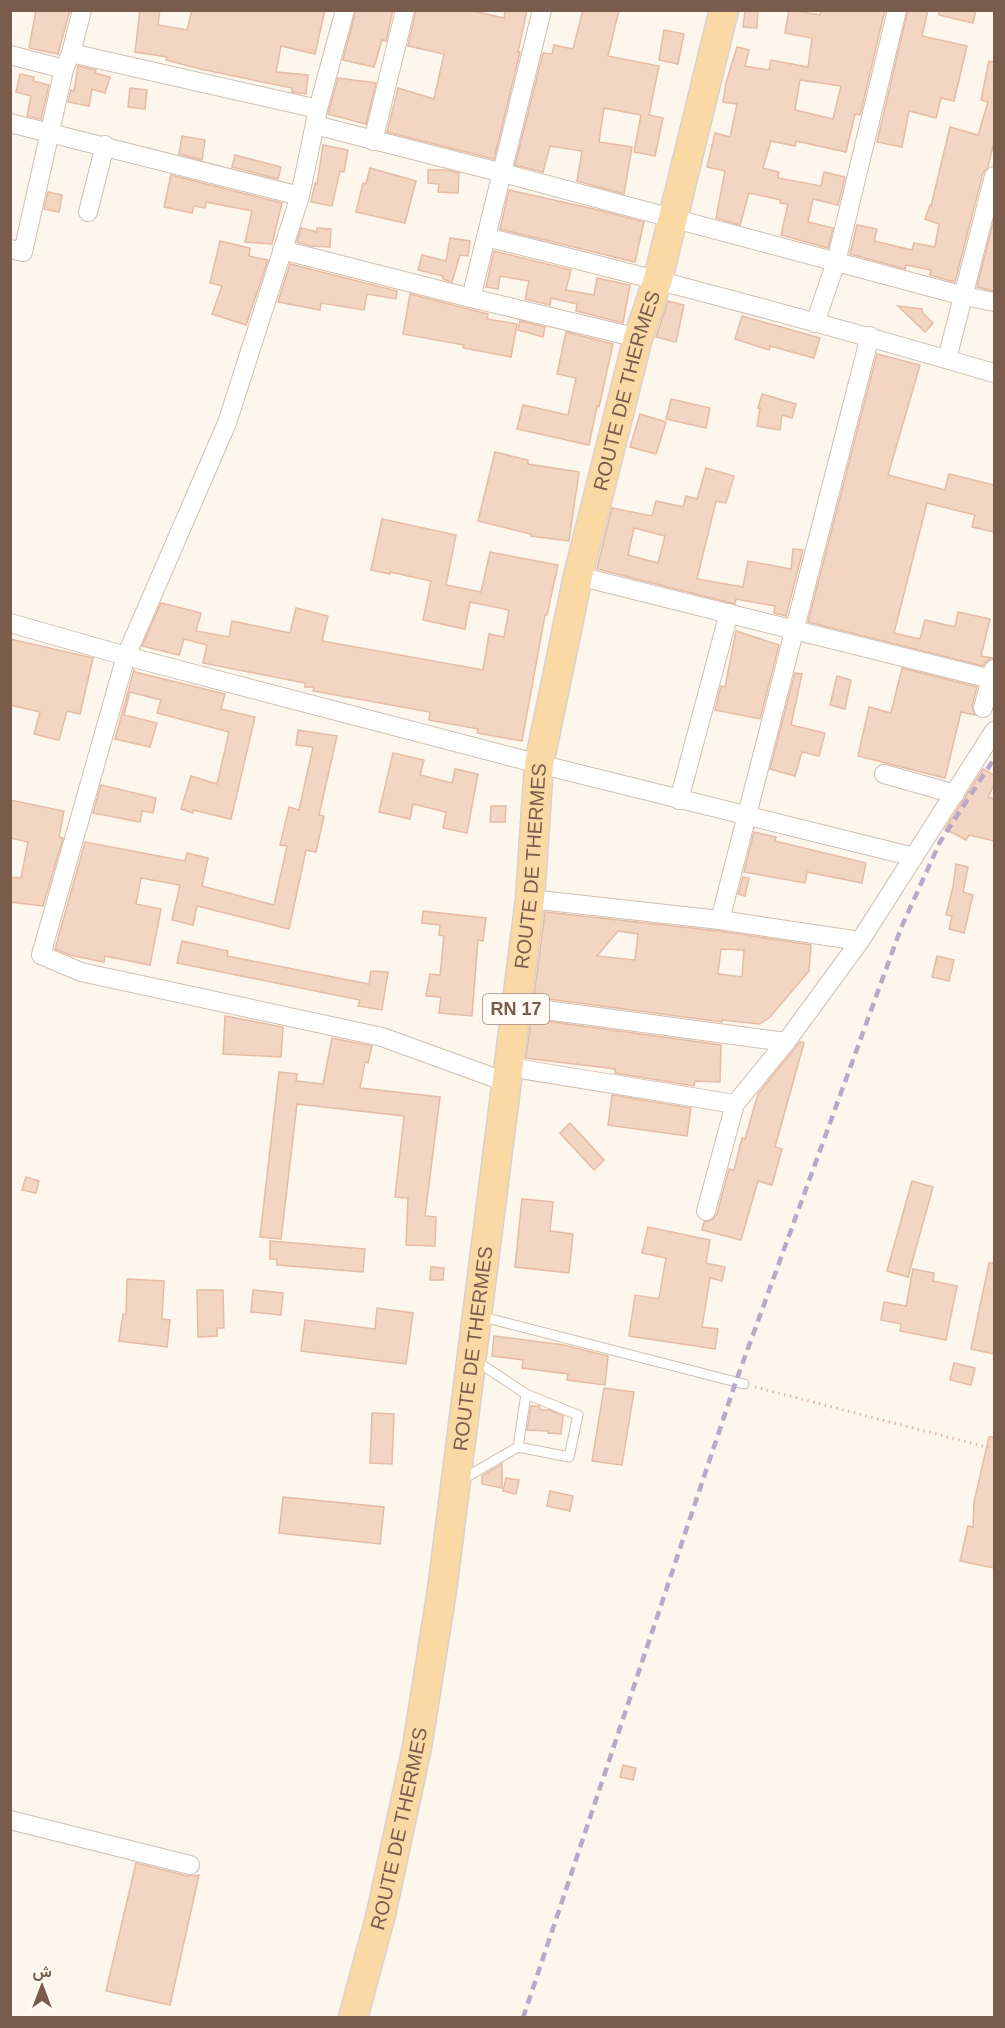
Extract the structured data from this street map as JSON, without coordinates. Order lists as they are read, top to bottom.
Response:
{
  "streets": {
    "main road": ["ROUTE DE THERMES", "RN 17"]
  },
  "north": "top"
}
